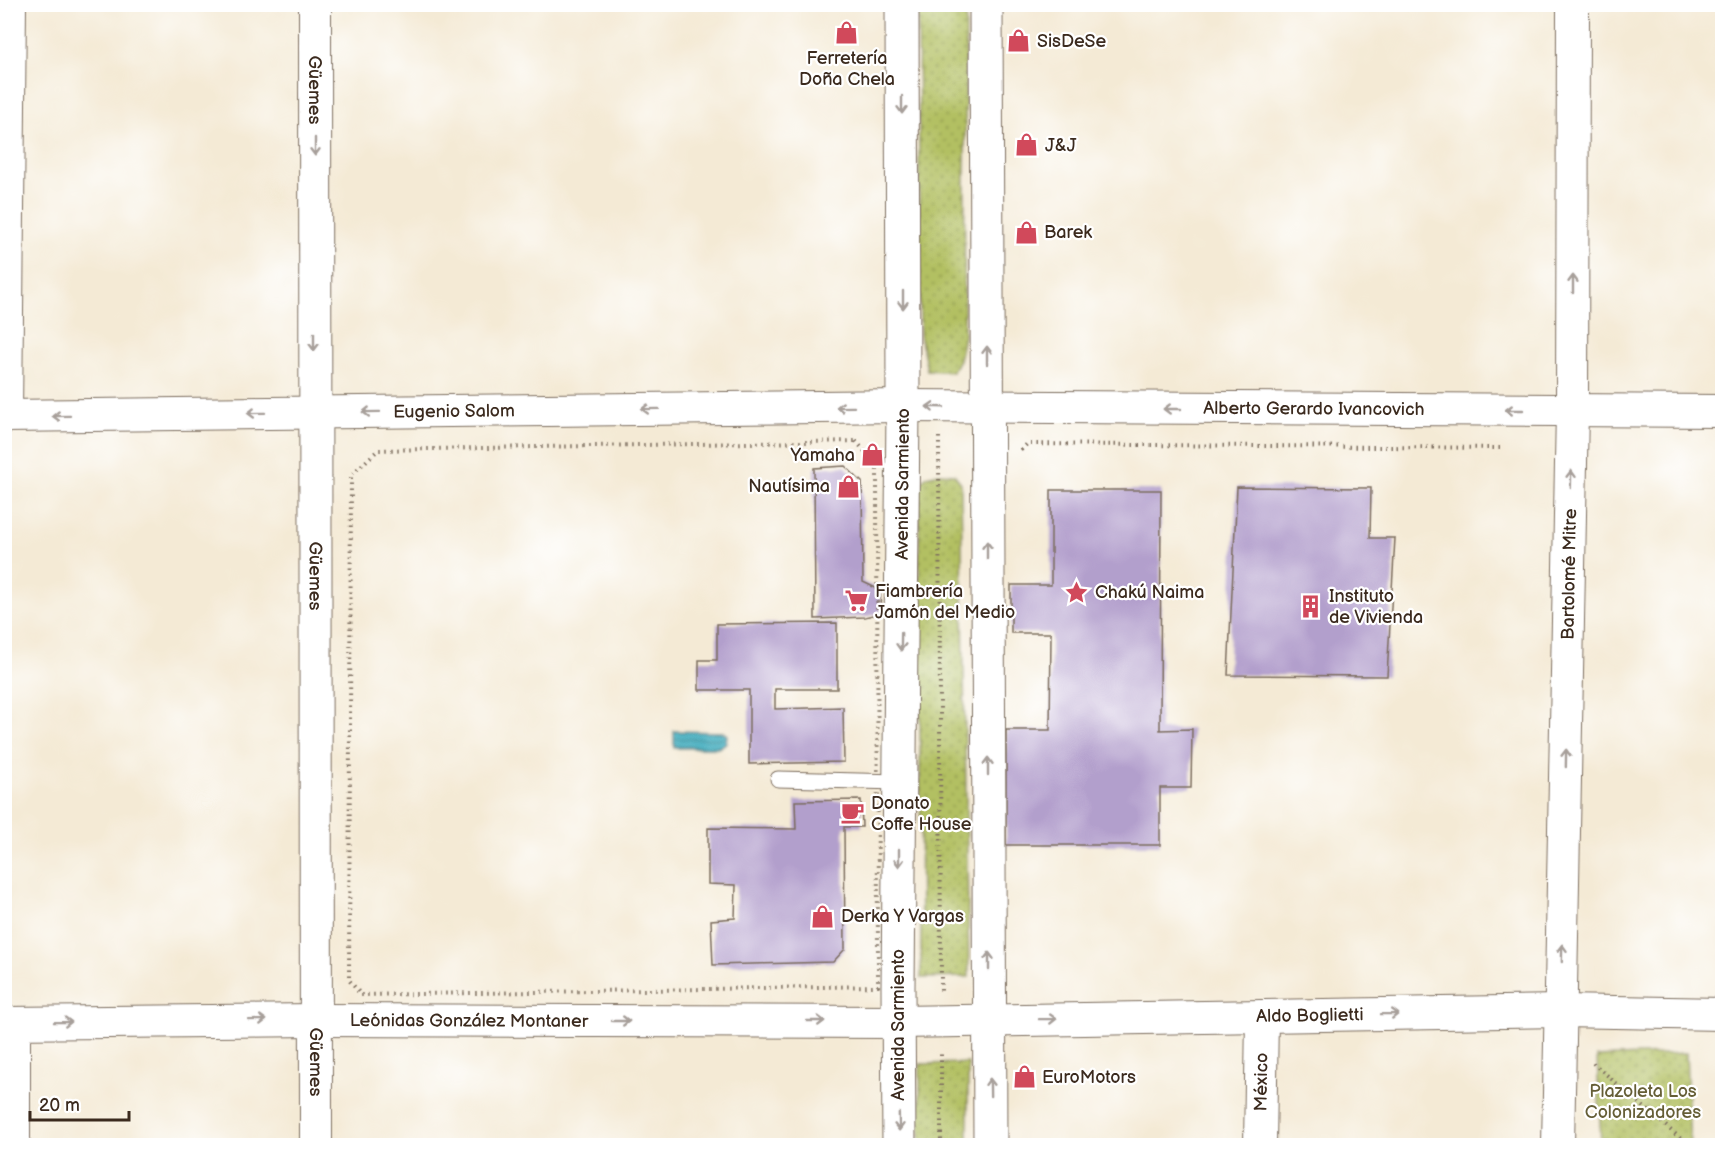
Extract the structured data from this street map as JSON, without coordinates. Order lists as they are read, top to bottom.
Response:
{
  "streets": {
    "main road": ["Avenida Sarmiento"],
    "street": [
      "Güemes",
      "Alberto Gerardo Ivancovich",
      "Eugenio Salom",
      "Bartolomé Mitre",
      "Aldo Boglietti",
      "Leónidas González Montaner",
      "México"
    ]
  },
  "crossings": [
    ["Güemes", "Eugenio Salom"],
    ["Güemes", "Leónidas González Montaner"],
    ["Alberto Gerardo Ivancovich", "Eugenio Salom"],
    ["Alberto Gerardo Ivancovich", "Avenida Sarmiento"],
    ["Alberto Gerardo Ivancovich", "Bartolomé Mitre"],
    ["Eugenio Salom", "Avenida Sarmiento"],
    ["Avenida Sarmiento", "Aldo Boglietti"],
    ["Avenida Sarmiento", "Leónidas González Montaner"],
    ["Bartolomé Mitre", "Aldo Boglietti"],
    ["Aldo Boglietti", "Leónidas González Montaner"],
    ["Aldo Boglietti", "México"]
  ],
  "one_way": [
    "Güemes",
    "Alberto Gerardo Ivancovich",
    "Eugenio Salom",
    "Bartolomé Mitre",
    "Aldo Boglietti",
    "Leónidas González Montaner"
  ],
  "parks": ["Plazoleta Los Colonizadores"],
  "places": {
    "shop": [
      "Ferretería Doña Chela",
      "SisDeSe",
      "J&J",
      "Barek",
      "Yamaha",
      "Nautísima",
      "Derka Y Vargas",
      "EuroMotors"
    ],
    "place": ["Chakú Naima"],
    "supermarket": ["Fiambrería Jamón del Medio"],
    "building": ["Instituto de Vivienda"],
    "cafe": ["Donato Coffe House"]
  },
  "scale_bar": "20 m"
}
